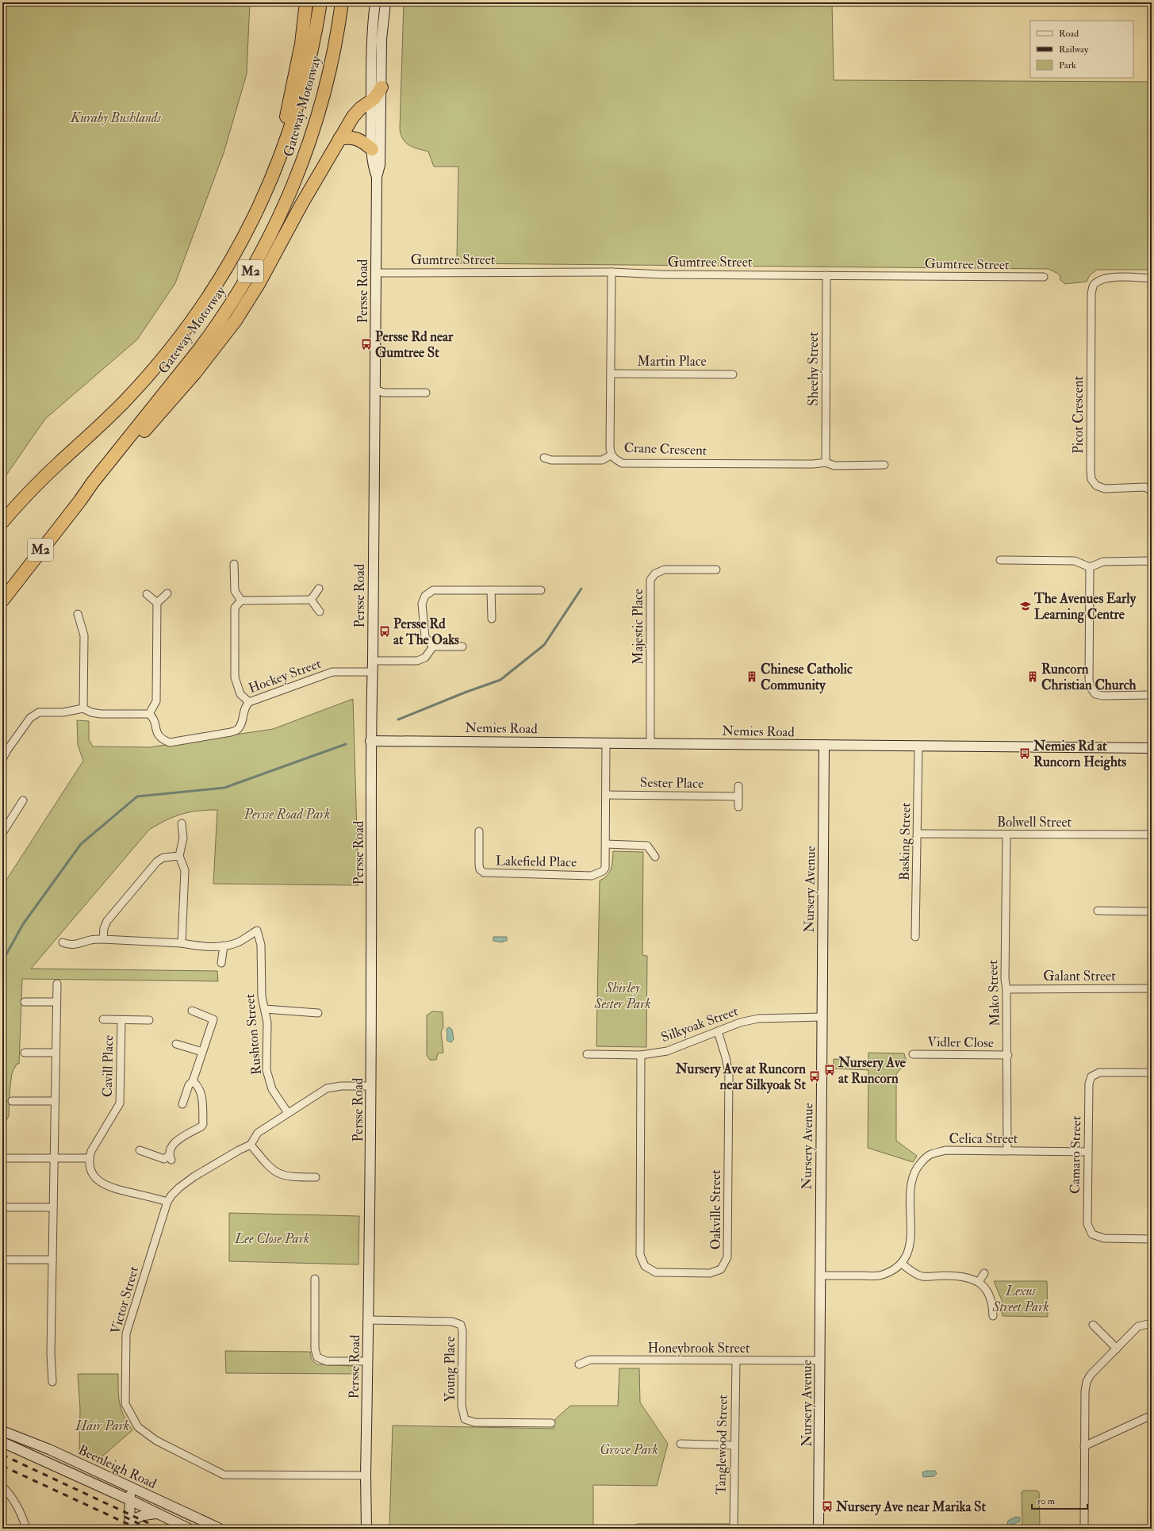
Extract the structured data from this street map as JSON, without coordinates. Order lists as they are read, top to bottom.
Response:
{
  "streets": {
    "highway": ["Gateway Motorway", "M2"],
    "street": [
      "Gumtree Street",
      "Persse Road",
      "Martin Place",
      "Sheehy Street",
      "Picot Crescent",
      "Crane Crescent",
      "Majestic Place",
      "Hockey Street",
      "Nemies Road",
      "Sester Place",
      "Bolwell Street",
      "Basking Street",
      "Lakefield Place",
      "Nursery Avenue",
      "Galant Street",
      "Mako Street",
      "Silkyoak Street",
      "Rushton Street",
      "Vidler Close",
      "Cavill Place",
      "Celica Street",
      "Camaro Street",
      "Oakville Street",
      "Victor Street",
      "Honeybrook Street",
      "Young Place",
      "Tanglewood Street",
      "Beenleigh Road"
    ]
  },
  "crossings": [
    ["Gumtree Street", "Persse Road"],
    ["Gumtree Street", "Sheehy Street"],
    ["Gumtree Street", "Crane Crescent"],
    ["Persse Road", "Hockey Street"],
    ["Persse Road", "Nemies Road"],
    ["Persse Road", "Victor Street"],
    ["Persse Road", "Young Place"],
    ["Martin Place", "Crane Crescent"],
    ["Sheehy Street", "Crane Crescent"],
    ["Majestic Place", "Nemies Road"],
    ["Nemies Road", "Basking Street"],
    ["Nemies Road", "Lakefield Place"],
    ["Nemies Road", "Nursery Avenue"],
    ["Sester Place", "Lakefield Place"],
    ["Bolwell Street", "Basking Street"],
    ["Bolwell Street", "Mako Street"],
    ["Nursery Avenue", "Silkyoak Street"],
    ["Nursery Avenue", "Honeybrook Street"],
    ["Galant Street", "Mako Street"],
    ["Mako Street", "Vidler Close"],
    ["Mako Street", "Celica Street"],
    ["Silkyoak Street", "Oakville Street"],
    ["Rushton Street", "Victor Street"],
    ["Celica Street", "Camaro Street"],
    ["Honeybrook Street", "Tanglewood Street"]
  ],
  "parks": [
    "Kuraby Bushlands",
    "Persse Road Park",
    "Shirley Sester Park",
    "Lee Close Park",
    "Lexus Street Park",
    "Hair Park",
    "Grove Park"
  ],
  "places": {
    "bus stop": [
      "Persse Rd near Gumtree St",
      "Persse Rd at The Oaks",
      "Nemies Rd at Runcorn Heights",
      "Nursery Ave at Runcorn",
      "Nursery Ave at Runcorn near Silkyoak St",
      "Nursery Ave near Marika St"
    ],
    "school or university": ["The Avenues Early Learning Centre"],
    "building": ["Chinese Catholic Community", "Runcorn Christian Church"]
  },
  "legend": ["Road", "Railway", "Park"],
  "scale_bar": "50 m"
}
